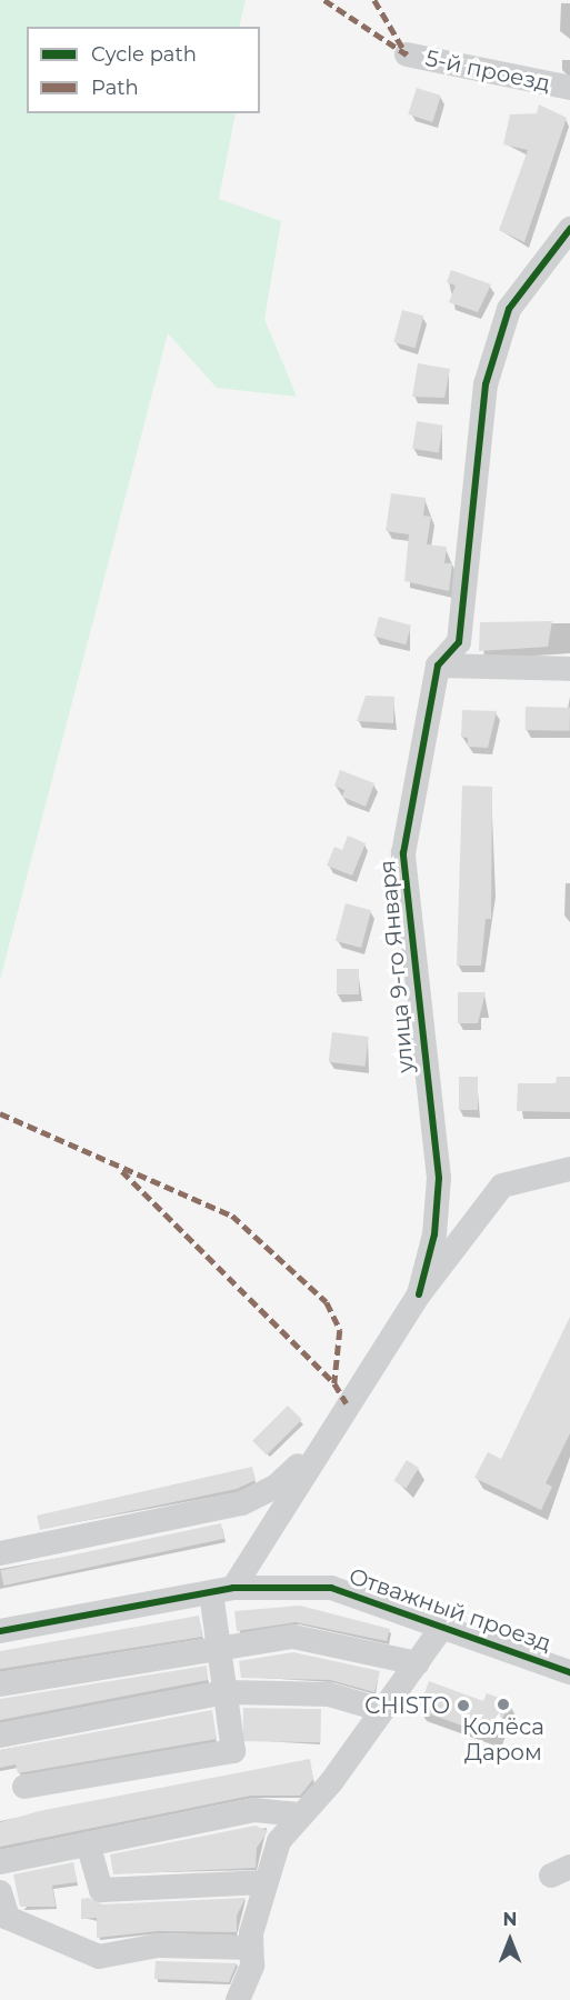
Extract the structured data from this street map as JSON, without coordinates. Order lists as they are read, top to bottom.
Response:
{
  "streets": {
    "street": ["5-й проезд", "улица 9-го Января", "Отважный проезд"]
  },
  "places": ["Колёса Даром", "CHISTO"],
  "legend": ["Cycle path", "Path"],
  "north": "top"
}
